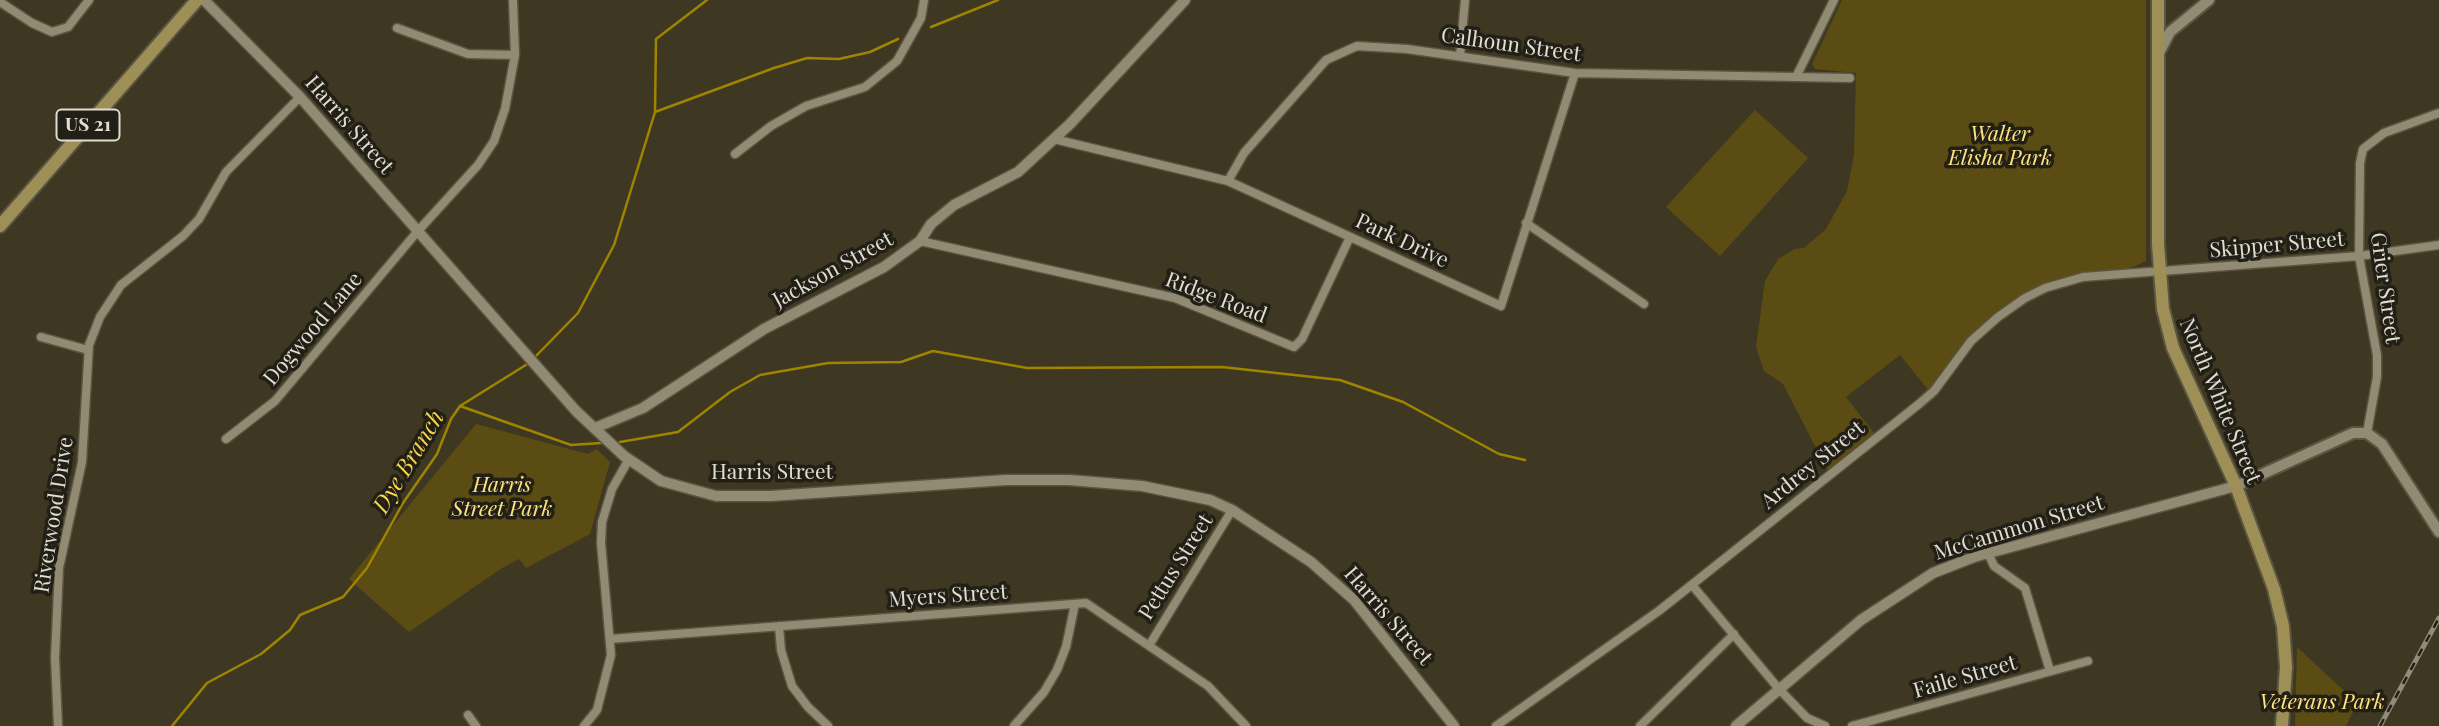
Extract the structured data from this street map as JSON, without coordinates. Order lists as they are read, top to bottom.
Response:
{
  "streets": {
    "main road": ["US 21", "North White Street"],
    "street": [
      "Calhoun Street",
      "Harris Street",
      "Park Drive",
      "Skipper Street",
      "Jackson Street",
      "Grier Street",
      "Ridge Road",
      "Dogwood Lane",
      "Ardrey Street",
      "Riverwood Drive",
      "McCammon Street",
      "Pettus Street",
      "Myers Street",
      "Faile Street"
    ]
  },
  "crossings": [
    ["Calhoun Street", "Park Drive"],
    ["Harris Street", "Jackson Street"],
    ["Harris Street", "Dogwood Lane"],
    ["Harris Street", "Riverwood Drive"],
    ["Harris Street", "Pettus Street"],
    ["Park Drive", "Jackson Street"],
    ["Park Drive", "Ridge Road"],
    ["Skipper Street", "Grier Street"],
    ["Skipper Street", "North White Street"],
    ["Skipper Street", "Ardrey Street"],
    ["Jackson Street", "Ridge Road"],
    ["North White Street", "Ardrey Street"],
    ["North White Street", "McCammon Street"],
    ["Pettus Street", "Myers Street"]
  ],
  "water": ["Dye Branch"],
  "parks": ["Walter Elisha Park", "Harris Street Park", "Veterans Park"]
}
